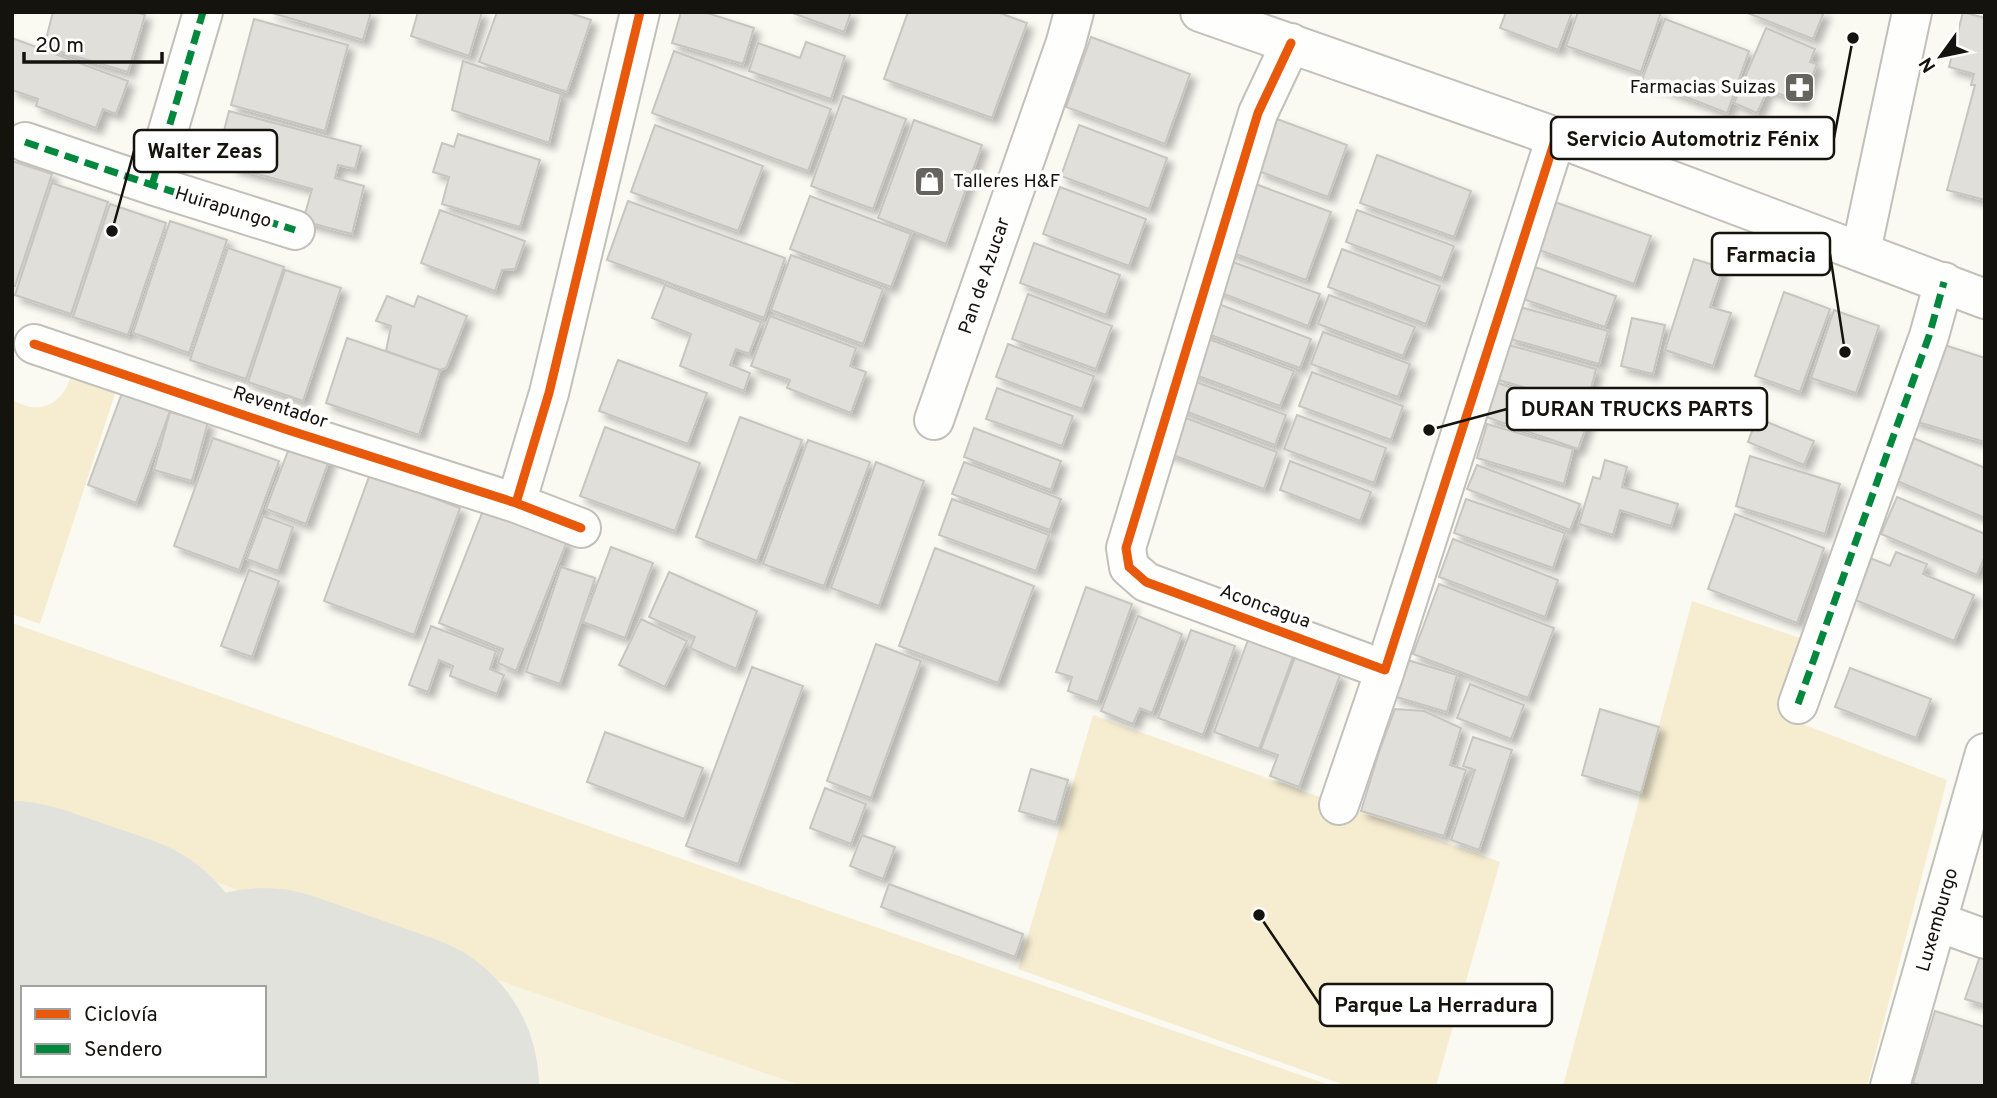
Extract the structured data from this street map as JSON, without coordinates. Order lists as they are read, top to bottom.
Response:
{
  "streets": {
    "street": [
      "Huirapungo",
      "Pan de Azucar",
      "Reventador",
      "Aconcagua",
      "Luxemburgo"
    ]
  },
  "places": {
    "other": [
      "Servicio Automotriz Fénix",
      "Walter Zeas",
      "Farmacia",
      "DURAN TRUCKS PARTS",
      "Parque La Herradura"
    ],
    "pharmacy": ["Farmacias Suizas"],
    "shop": ["Talleres H&F"]
  },
  "legend": ["Ciclovía", "Sendero"],
  "scale_bar": "20 m",
  "north": "bottom left"
}
